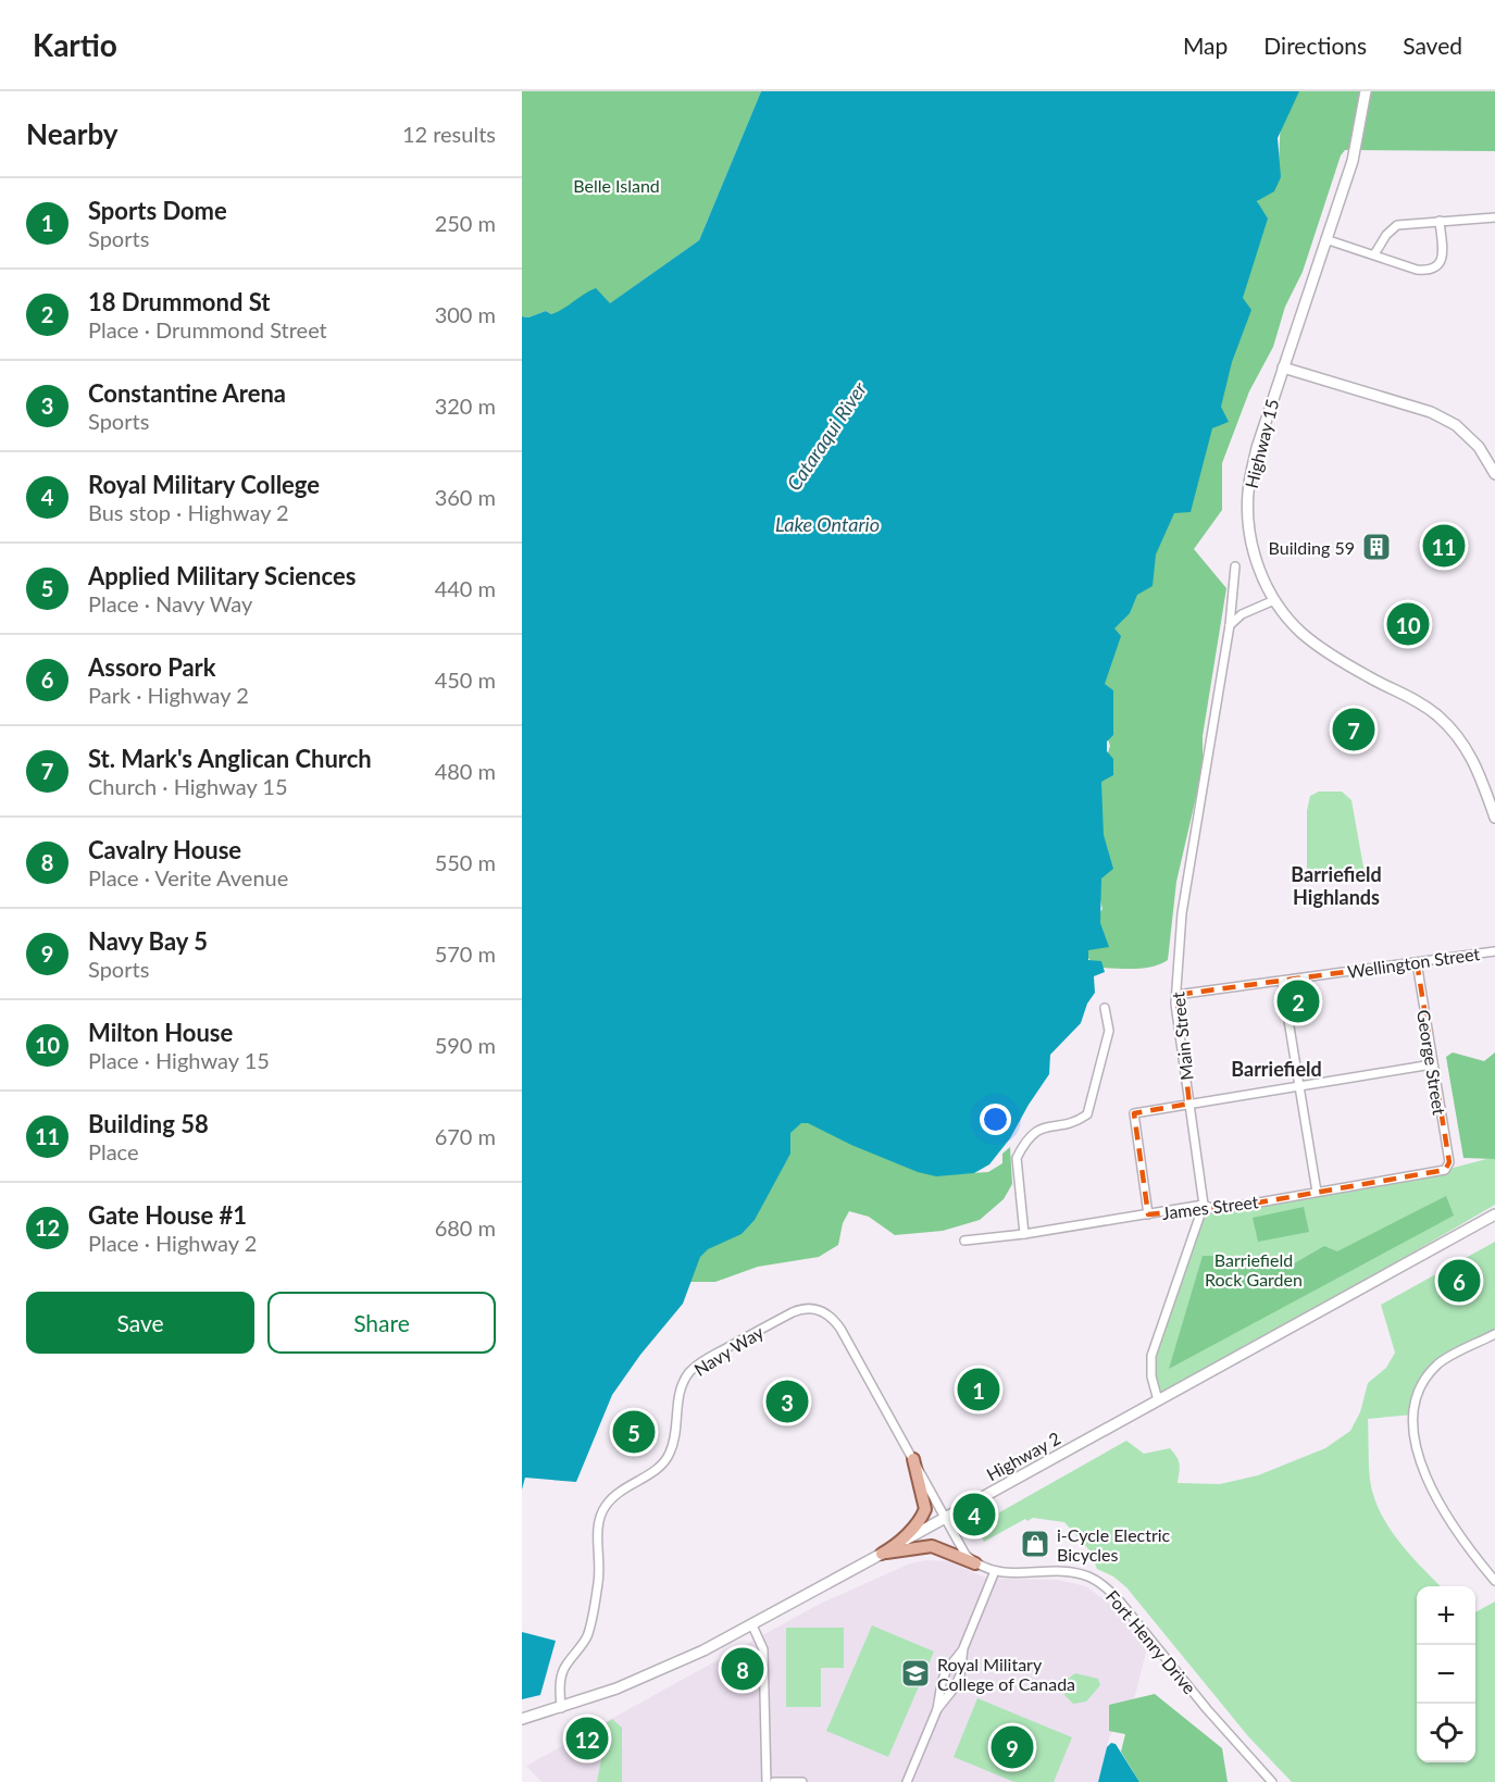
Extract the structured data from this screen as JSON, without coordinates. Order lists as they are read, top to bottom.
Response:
{
  "streets": {
    "main road": ["Highway 15", "Highway 2"],
    "street": [
      "Wellington Street",
      "Main Street",
      "George Street",
      "James Street",
      "Navy Way",
      "Fort Henry Drive"
    ]
  },
  "crossings": [
    ["Wellington Street", "Main Street"],
    ["Wellington Street", "George Street"],
    ["Main Street", "James Street"],
    ["Main Street", "Highway 2"],
    ["George Street", "James Street"],
    ["Navy Way", "Highway 2"]
  ],
  "districts": ["Barriefield Highlands", "Barriefield"],
  "water": ["Cataraqui River", "Lake Ontario"],
  "parks": ["Belle Island", "Barriefield Rock Garden"],
  "places": {
    "building": ["Building 59"],
    "shop": ["i-Cycle Electric Bicycles"],
    "school or university": ["Royal Military College of Canada"]
  },
  "page": {
    "header": "Kartio",
    "nav": ["Map", "Directions", "Saved"],
    "heading": ["Nearby", "12 results"],
    "list": [
      {
        "mark": "1",
        "name": "Sports Dome",
        "note": "Sports",
        "value": "250 m"
      },
      {
        "mark": "2",
        "name": "18 Drummond St",
        "note": "Place · Drummond Street",
        "value": "300 m"
      },
      {
        "mark": "3",
        "name": "Constantine Arena",
        "note": "Sports",
        "value": "320 m"
      },
      {
        "mark": "4",
        "name": "Royal Military College",
        "note": "Bus stop · Highway 2",
        "value": "360 m"
      },
      {
        "mark": "5",
        "name": "Applied Military Sciences",
        "note": "Place · Navy Way",
        "value": "440 m"
      },
      {
        "mark": "6",
        "name": "Assoro Park",
        "note": "Park · Highway 2",
        "value": "450 m"
      },
      {
        "mark": "7",
        "name": "St. Mark's Anglican Church",
        "note": "Church · Highway 15",
        "value": "480 m"
      },
      {
        "mark": "8",
        "name": "Cavalry House",
        "note": "Place · Verite Avenue",
        "value": "550 m"
      },
      {
        "mark": "9",
        "name": "Navy Bay 5",
        "note": "Sports",
        "value": "570 m"
      },
      {
        "mark": "10",
        "name": "Milton House",
        "note": "Place · Highway 15",
        "value": "590 m"
      },
      {
        "mark": "11",
        "name": "Building 58",
        "note": "Place",
        "value": "670 m"
      },
      {
        "mark": "12",
        "name": "Gate House #1",
        "note": "Place · Highway 2",
        "value": "680 m"
      }
    ],
    "pins": [
      "11",
      "10",
      "7",
      "2",
      "6",
      "1",
      "3",
      "5",
      "4",
      "8",
      "12",
      "9"
    ],
    "buttons": ["Save", "Share"],
    "map_buttons": ["+", "−"]
  }
}
